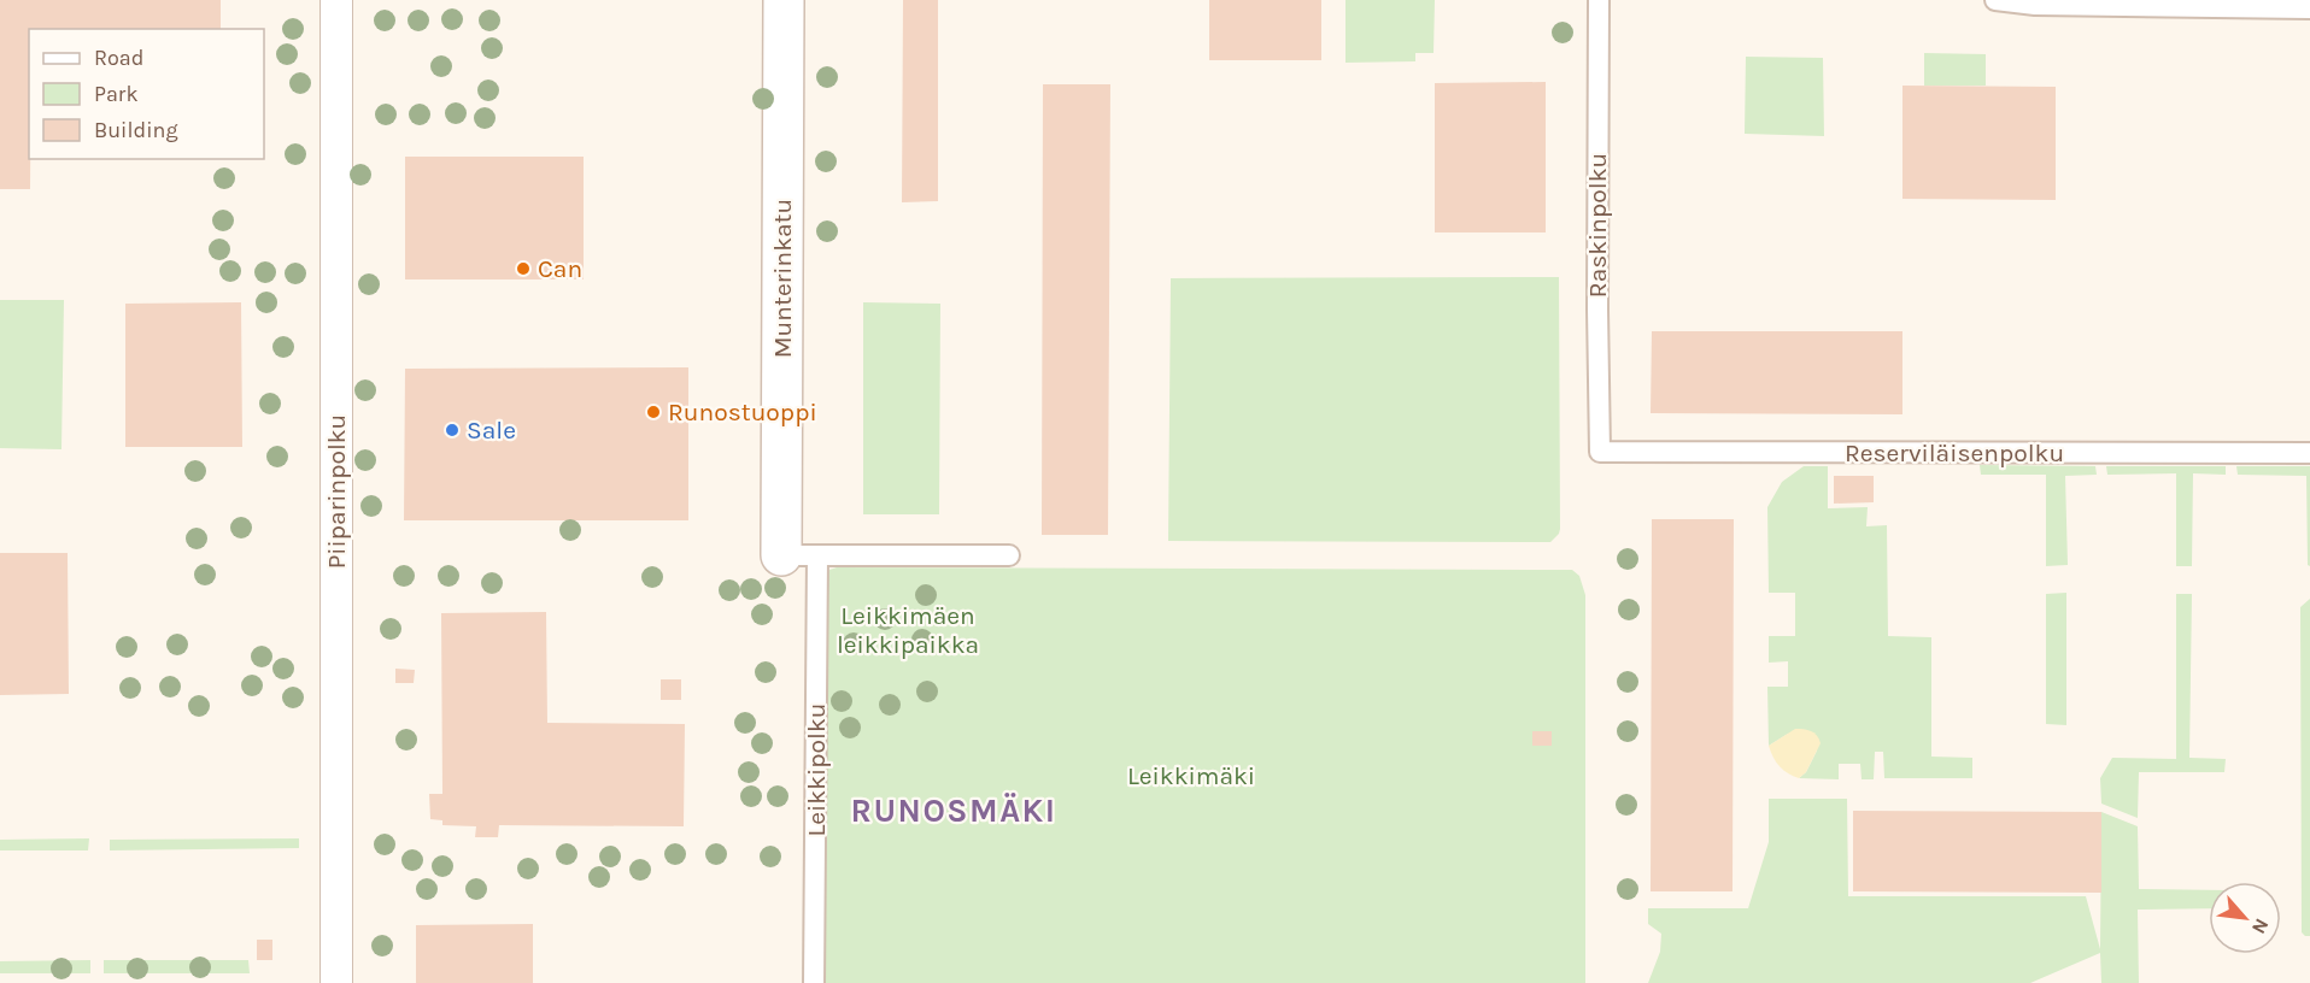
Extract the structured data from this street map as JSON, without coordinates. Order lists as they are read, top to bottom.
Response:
{
  "streets": {
    "street": ["Munterinkatu", "Piiparinpolku"],
    "lane": ["Raskinpolku", "Reserviläisenpolku", "Leikkipolku"]
  },
  "crossings": [
    ["Raskinpolku", "Reserviläisenpolku"],
    ["Munterinkatu", "Leikkipolku"]
  ],
  "districts": ["RUNOSMÄKI"],
  "parks": ["Leikkimäen leikkipaikka", "Leikkimäki"],
  "places": ["Can", "Runostuoppi", "Sale"],
  "legend": ["Road", "Park", "Building"],
  "north": "bottom right"
}
